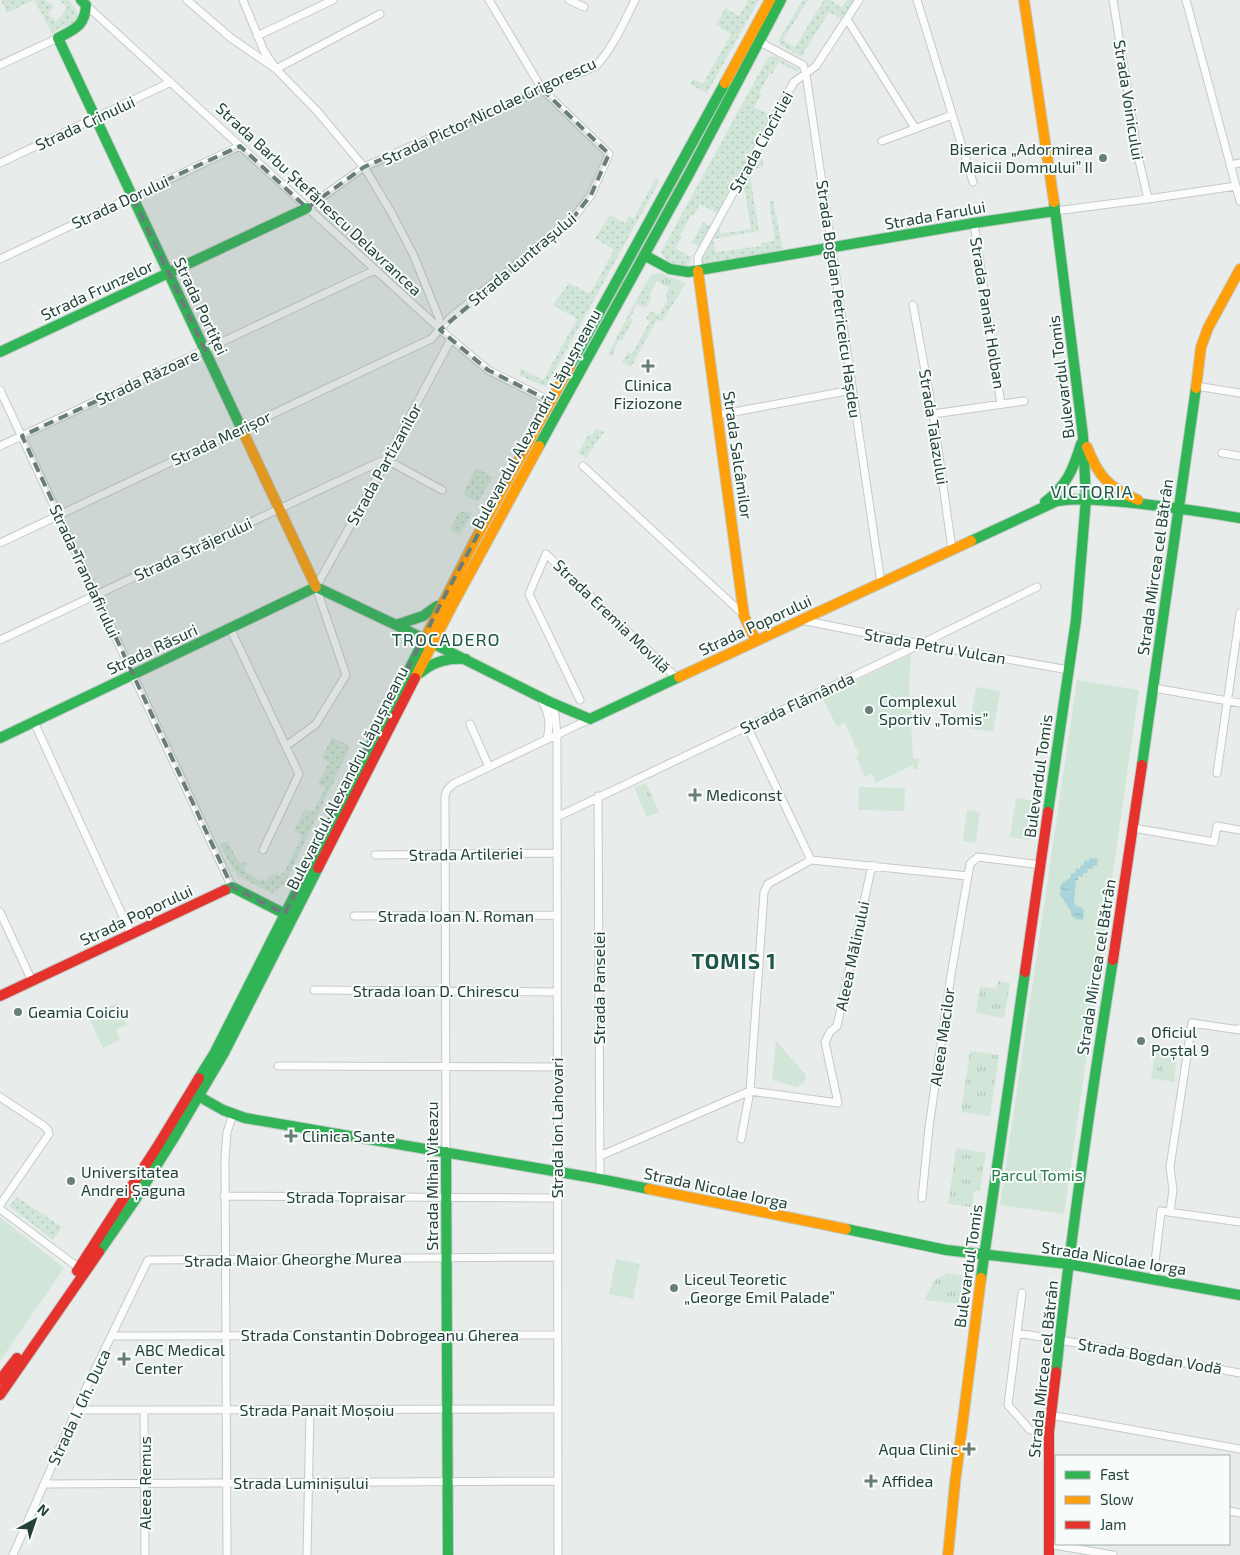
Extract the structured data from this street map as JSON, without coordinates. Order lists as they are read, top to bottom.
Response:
{
  "streets": {
    "main road": [
      "Strada Farului",
      "Strada Frunzelor",
      "Strada Portiței",
      "Bulevardul Tomis",
      "Bulevardul Alexandru Lăpușneanu",
      "Strada Salcâmilor",
      "Strada Mircea cel Bătrân",
      "Strada Poporului",
      "Strada Răsuri",
      "Strada Mihai Viteazu",
      "Strada Nicolae Iorga"
    ],
    "street": [
      "Strada Voinicului",
      "Strada Pictor Nicolae Grigorescu",
      "Strada Crinului",
      "Strada Ciocîrliei",
      "Strada Barbu Ștefănescu Delavrancea",
      "Strada Dorului",
      "Strada Luntrașului",
      "Strada Bogdan Petriceicu Hașdeu",
      "Strada Panait Holban",
      "Strada Răzoare",
      "Strada Talazului",
      "Strada Merișor",
      "Strada Partizanilor",
      "Strada Străjerului",
      "Strada Trandafirului",
      "Strada Eremia Movilă",
      "Strada Petru Vulcan",
      "Strada Flămânda",
      "Strada Artileriei",
      "Strada Ioan N. Roman",
      "Aleea Mălinului",
      "Strada Panselei",
      "Strada Ioan D. Chirescu",
      "Aleea Macilor",
      "Strada Ion Lahovari",
      "Strada Topraisar",
      "Strada Maior Gheorghe Murea",
      "Strada Constantin Dobrogeanu Gherea",
      "Strada Bogdan Vodă",
      "Strada I. Gh. Duca",
      "Strada Panait Moșoiu",
      "Aleea Remus",
      "Strada Luminișului"
    ]
  },
  "crossings": [
    ["Strada Voinicului", "Strada Farului"],
    ["Strada Pictor Nicolae Grigorescu", "Strada Luntrașului"],
    ["Strada Pictor Nicolae Grigorescu", "Strada Frunzelor"],
    ["Strada Crinului", "Strada Barbu Ștefănescu Delavrancea"],
    ["Strada Crinului", "Strada Portiței"],
    ["Strada Ciocîrliei", "Strada Farului"],
    ["Strada Ciocîrliei", "Strada Bogdan Petriceicu Hașdeu"],
    ["Strada Ciocîrliei", "Strada Salcâmilor"],
    ["Strada Barbu Ștefănescu Delavrancea", "Strada Dorului"],
    ["Strada Barbu Ștefănescu Delavrancea", "Strada Luntrașului"],
    ["Strada Barbu Ștefănescu Delavrancea", "Strada Frunzelor"],
    ["Strada Barbu Ștefănescu Delavrancea", "Strada Răzoare"],
    ["Strada Barbu Ștefănescu Delavrancea", "Bulevardul Alexandru Lăpușneanu"],
    ["Strada Barbu Ștefănescu Delavrancea", "Strada Merișor"],
    ["Strada Barbu Ștefănescu Delavrancea", "Strada Partizanilor"],
    ["Strada Dorului", "Strada Portiței"],
    ["Strada Farului", "Strada Bogdan Petriceicu Hașdeu"],
    ["Strada Farului", "Strada Panait Holban"],
    ["Strada Farului", "Bulevardul Tomis"],
    ["Strada Farului", "Bulevardul Alexandru Lăpușneanu"],
    ["Strada Farului", "Strada Salcâmilor"],
    ["Strada Luntrașului", "Strada Merișor"],
    ["Strada Frunzelor", "Strada Portiței"],
    ["Strada Bogdan Petriceicu Hașdeu", "Bulevardul Alexandru Lăpușneanu"],
    ["Strada Bogdan Petriceicu Hașdeu", "Strada Poporului"],
    ["Strada Portiței", "Strada Răzoare"],
    ["Strada Portiței", "Strada Merișor"],
    ["Strada Portiței", "Strada Partizanilor"],
    ["Strada Portiței", "Strada Străjerului"],
    ["Strada Portiței", "Strada Răsuri"],
    ["Strada Răzoare", "Strada Trandafirului"],
    ["Bulevardul Tomis", "Strada Poporului"],
    ["Bulevardul Tomis", "Strada Petru Vulcan"],
    ["Bulevardul Tomis", "Strada Nicolae Iorga"],
    ["Bulevardul Alexandru Lăpușneanu", "Strada Nicolae Iorga"],
    ["Strada Talazului", "Strada Poporului"],
    ["Strada Merișor", "Strada Trandafirului"],
    ["Strada Salcâmilor", "Strada Poporului"],
    ["Strada Partizanilor", "Strada Străjerului"],
    ["Strada Partizanilor", "Strada Răsuri"],
    ["Strada Străjerului", "Strada Trandafirului"],
    ["Strada Mircea cel Bătrân", "Strada Nicolae Iorga"],
    ["Strada Mircea cel Bătrân", "Strada Bogdan Vodă"],
    ["Strada Trandafirului", "Strada Poporului"],
    ["Strada Trandafirului", "Strada Răsuri"],
    ["Strada Eremia Movilă", "Strada Poporului"],
    ["Strada Poporului", "Strada Petru Vulcan"],
    ["Strada Poporului", "Strada Ion Lahovari"],
    ["Strada Poporului", "Strada Mihai Viteazu"],
    ["Strada Petru Vulcan", "Strada Flămânda"],
    ["Strada Flămânda", "Strada Panselei"],
    ["Strada Flămânda", "Strada Ion Lahovari"],
    ["Strada Artileriei", "Strada Ion Lahovari"],
    ["Strada Artileriei", "Strada Mihai Viteazu"],
    ["Strada Ioan N. Roman", "Strada Ion Lahovari"],
    ["Strada Ioan N. Roman", "Strada Mihai Viteazu"],
    ["Strada Panselei", "Strada Nicolae Iorga"],
    ["Strada Ioan D. Chirescu", "Strada Ion Lahovari"],
    ["Strada Ioan D. Chirescu", "Strada Mihai Viteazu"],
    ["Strada Ion Lahovari", "Strada Nicolae Iorga"],
    ["Strada Ion Lahovari", "Strada Topraisar"],
    ["Strada Ion Lahovari", "Strada Maior Gheorghe Murea"],
    ["Strada Ion Lahovari", "Strada Constantin Dobrogeanu Gherea"],
    ["Strada Ion Lahovari", "Strada Panait Moșoiu"],
    ["Strada Ion Lahovari", "Strada Luminișului"],
    ["Strada Mihai Viteazu", "Strada Nicolae Iorga"],
    ["Strada Mihai Viteazu", "Strada Topraisar"],
    ["Strada Mihai Viteazu", "Strada Maior Gheorghe Murea"],
    ["Strada Mihai Viteazu", "Strada Constantin Dobrogeanu Gherea"],
    ["Strada Mihai Viteazu", "Strada Panait Moșoiu"],
    ["Strada Mihai Viteazu", "Strada Luminișului"],
    ["Strada Maior Gheorghe Murea", "Strada I. Gh. Duca"],
    ["Strada Constantin Dobrogeanu Gherea", "Strada I. Gh. Duca"],
    ["Strada I. Gh. Duca", "Strada Panait Moșoiu"],
    ["Strada I. Gh. Duca", "Strada Luminișului"],
    ["Strada Panait Moșoiu", "Aleea Remus"],
    ["Aleea Remus", "Strada Luminișului"]
  ],
  "districts": ["VICTORIA", "TROCADERO", "TOMIS 1"],
  "parks": ["Parcul Tomis"],
  "places": {
    "other": [
      "Biserica „Adormirea Maicii Domnului” II",
      "Complexul Sportiv „Tomis”",
      "Geamia Coiciu",
      "Oficiul Poștal 9",
      "Universitatea Andrei Șaguna",
      "Liceul Teoretic „George Emil Palade”"
    ],
    "health": [
      "Clinica Fiziozone",
      "Mediconst",
      "Clinica Sante",
      "ABC Medical Center",
      "Aqua Clinic",
      "Affidea"
    ]
  },
  "legend": ["Fast", "Slow", "Jam"],
  "north": "top right"
}
